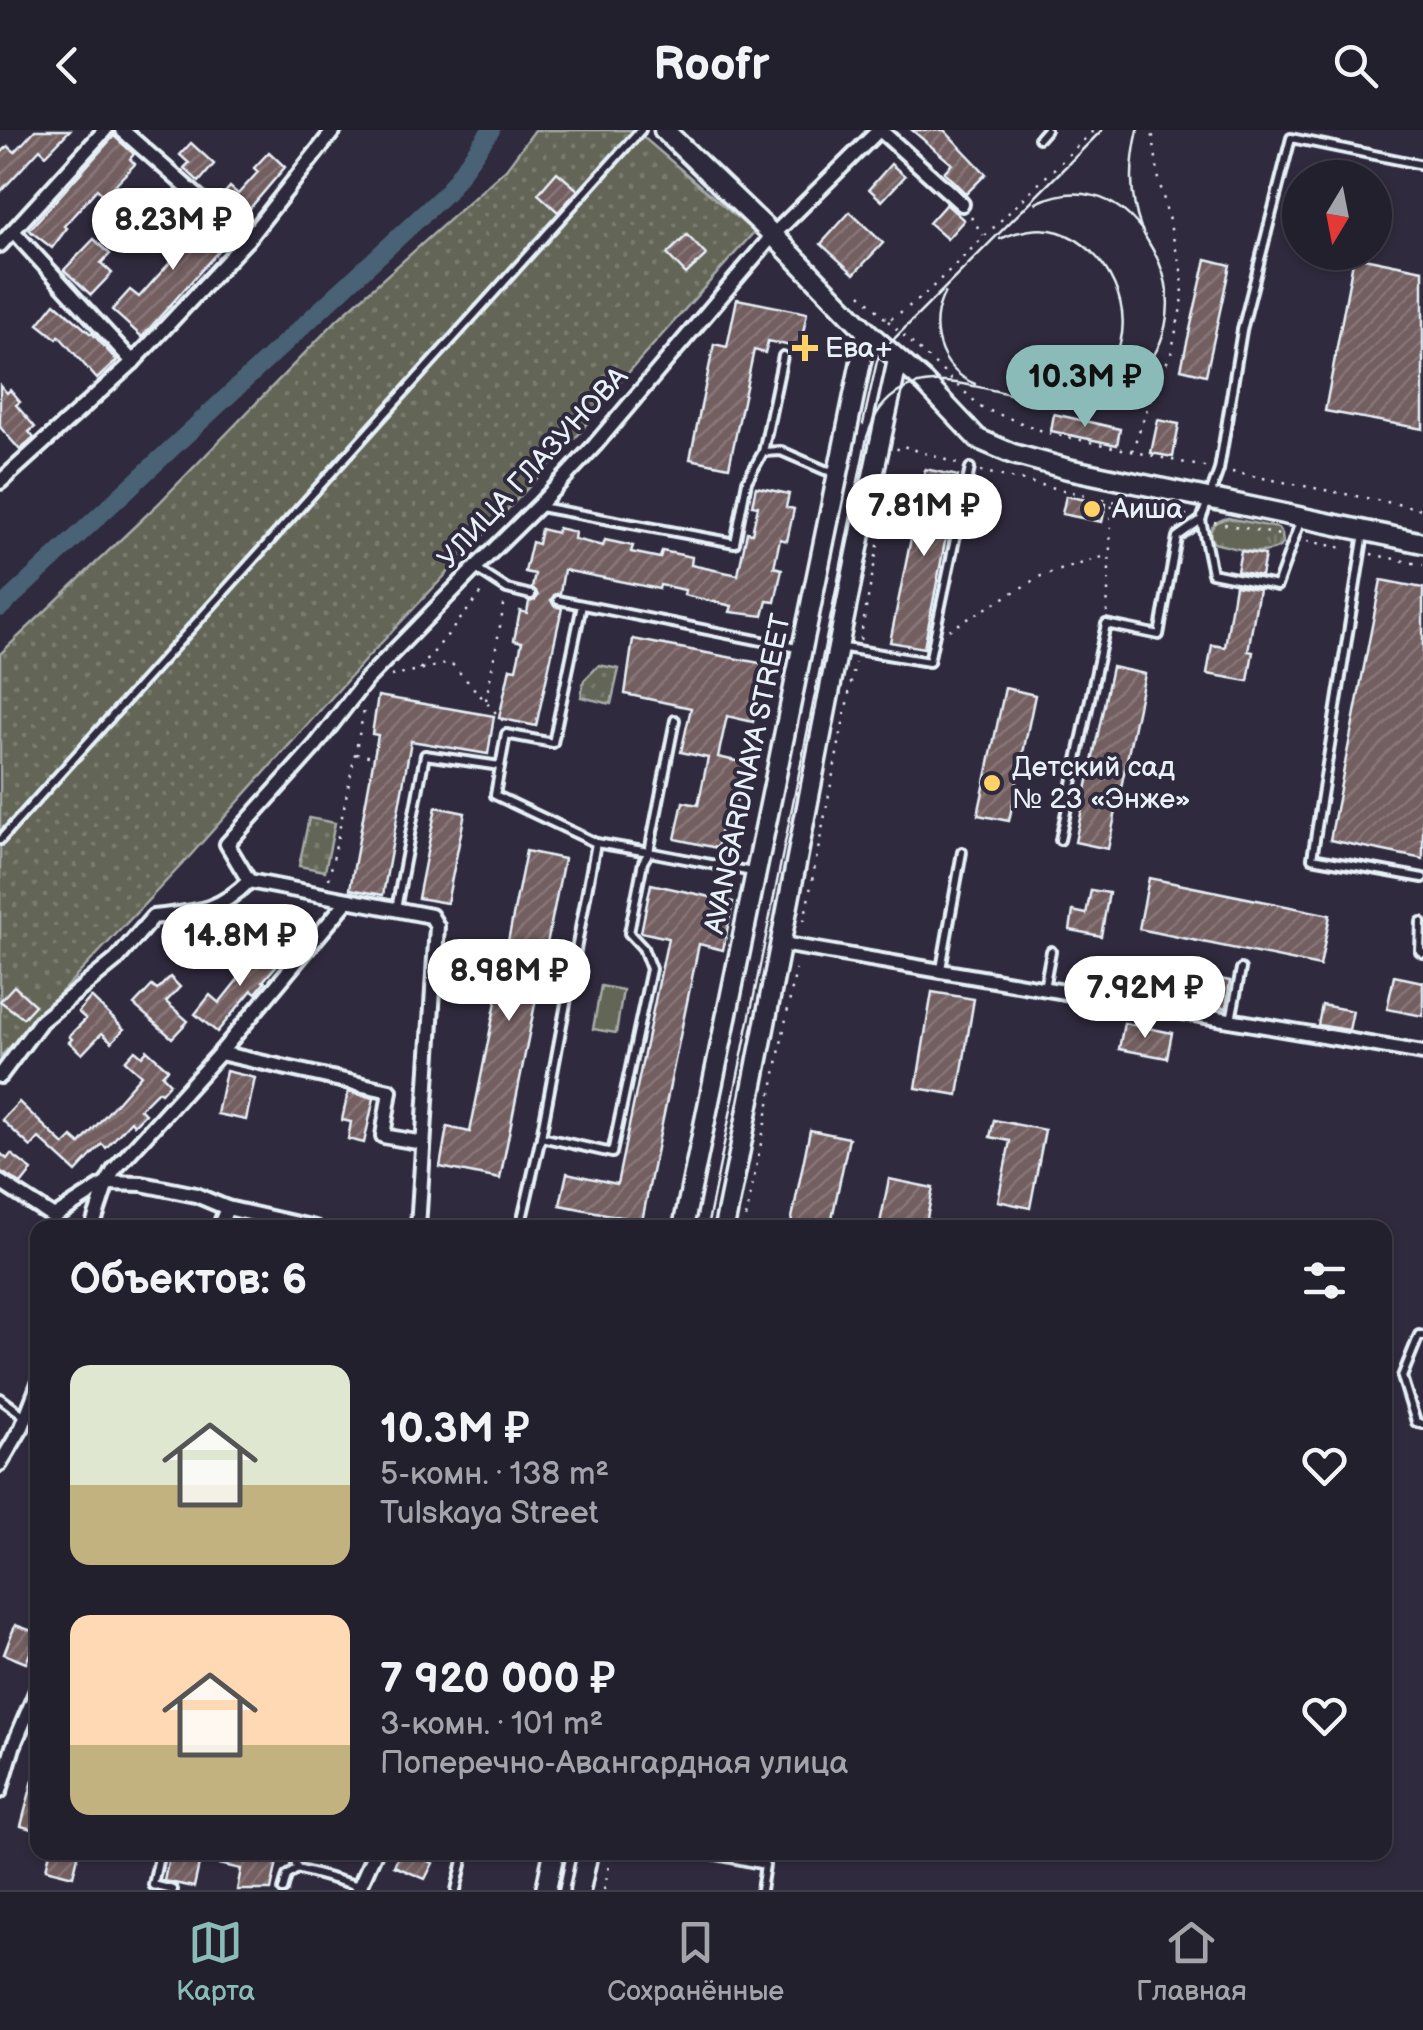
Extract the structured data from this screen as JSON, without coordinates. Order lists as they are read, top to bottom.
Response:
{
  "streets": {
    "main road": ["AVANGARDNAYA STREET"],
    "street": ["УЛИЦА ГЛАЗУНОВА"]
  },
  "places": {
    "health": ["Ева+"],
    "other": ["Аиша", "Детский сад № 23 «Энже»"]
  },
  "north": "bottom",
  "page": {
    "header": "Roofr",
    "price": [
      "8.23M ₽",
      "10.3M ₽",
      "7.81M ₽",
      "14.8M ₽",
      "8.98M ₽",
      "7.92M ₽"
    ],
    "heading": "Объектов: 6",
    "list": [
      {
        "name": "10.3M ₽",
        "note": "5-комн. · 138 m² · Tulskaya Street"
      },
      {
        "name": "7 920 000 ₽",
        "note": "3-комн. · 101 m² · Поперечно-Авангардная улица"
      }
    ],
    "tabs": ["Карта", "Сохранённые", "Главная"]
  }
}
